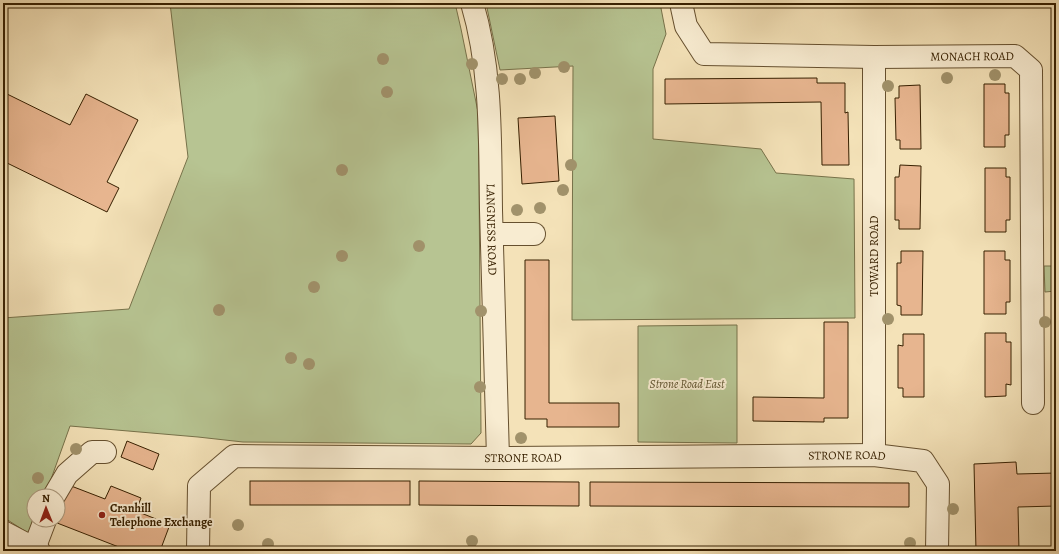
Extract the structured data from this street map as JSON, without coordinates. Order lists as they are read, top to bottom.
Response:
{
  "streets": {
    "street": [
      "MONACH ROAD",
      "LANGNESS ROAD",
      "TOWARD ROAD",
      "STRONE ROAD"
    ]
  },
  "crossings": [
    ["MONACH ROAD", "TOWARD ROAD"],
    ["LANGNESS ROAD", "STRONE ROAD"],
    ["TOWARD ROAD", "STRONE ROAD"]
  ],
  "parks": ["Strone Road East"],
  "places": ["Cranhill Telephone Exchange"],
  "north": "top"
}
